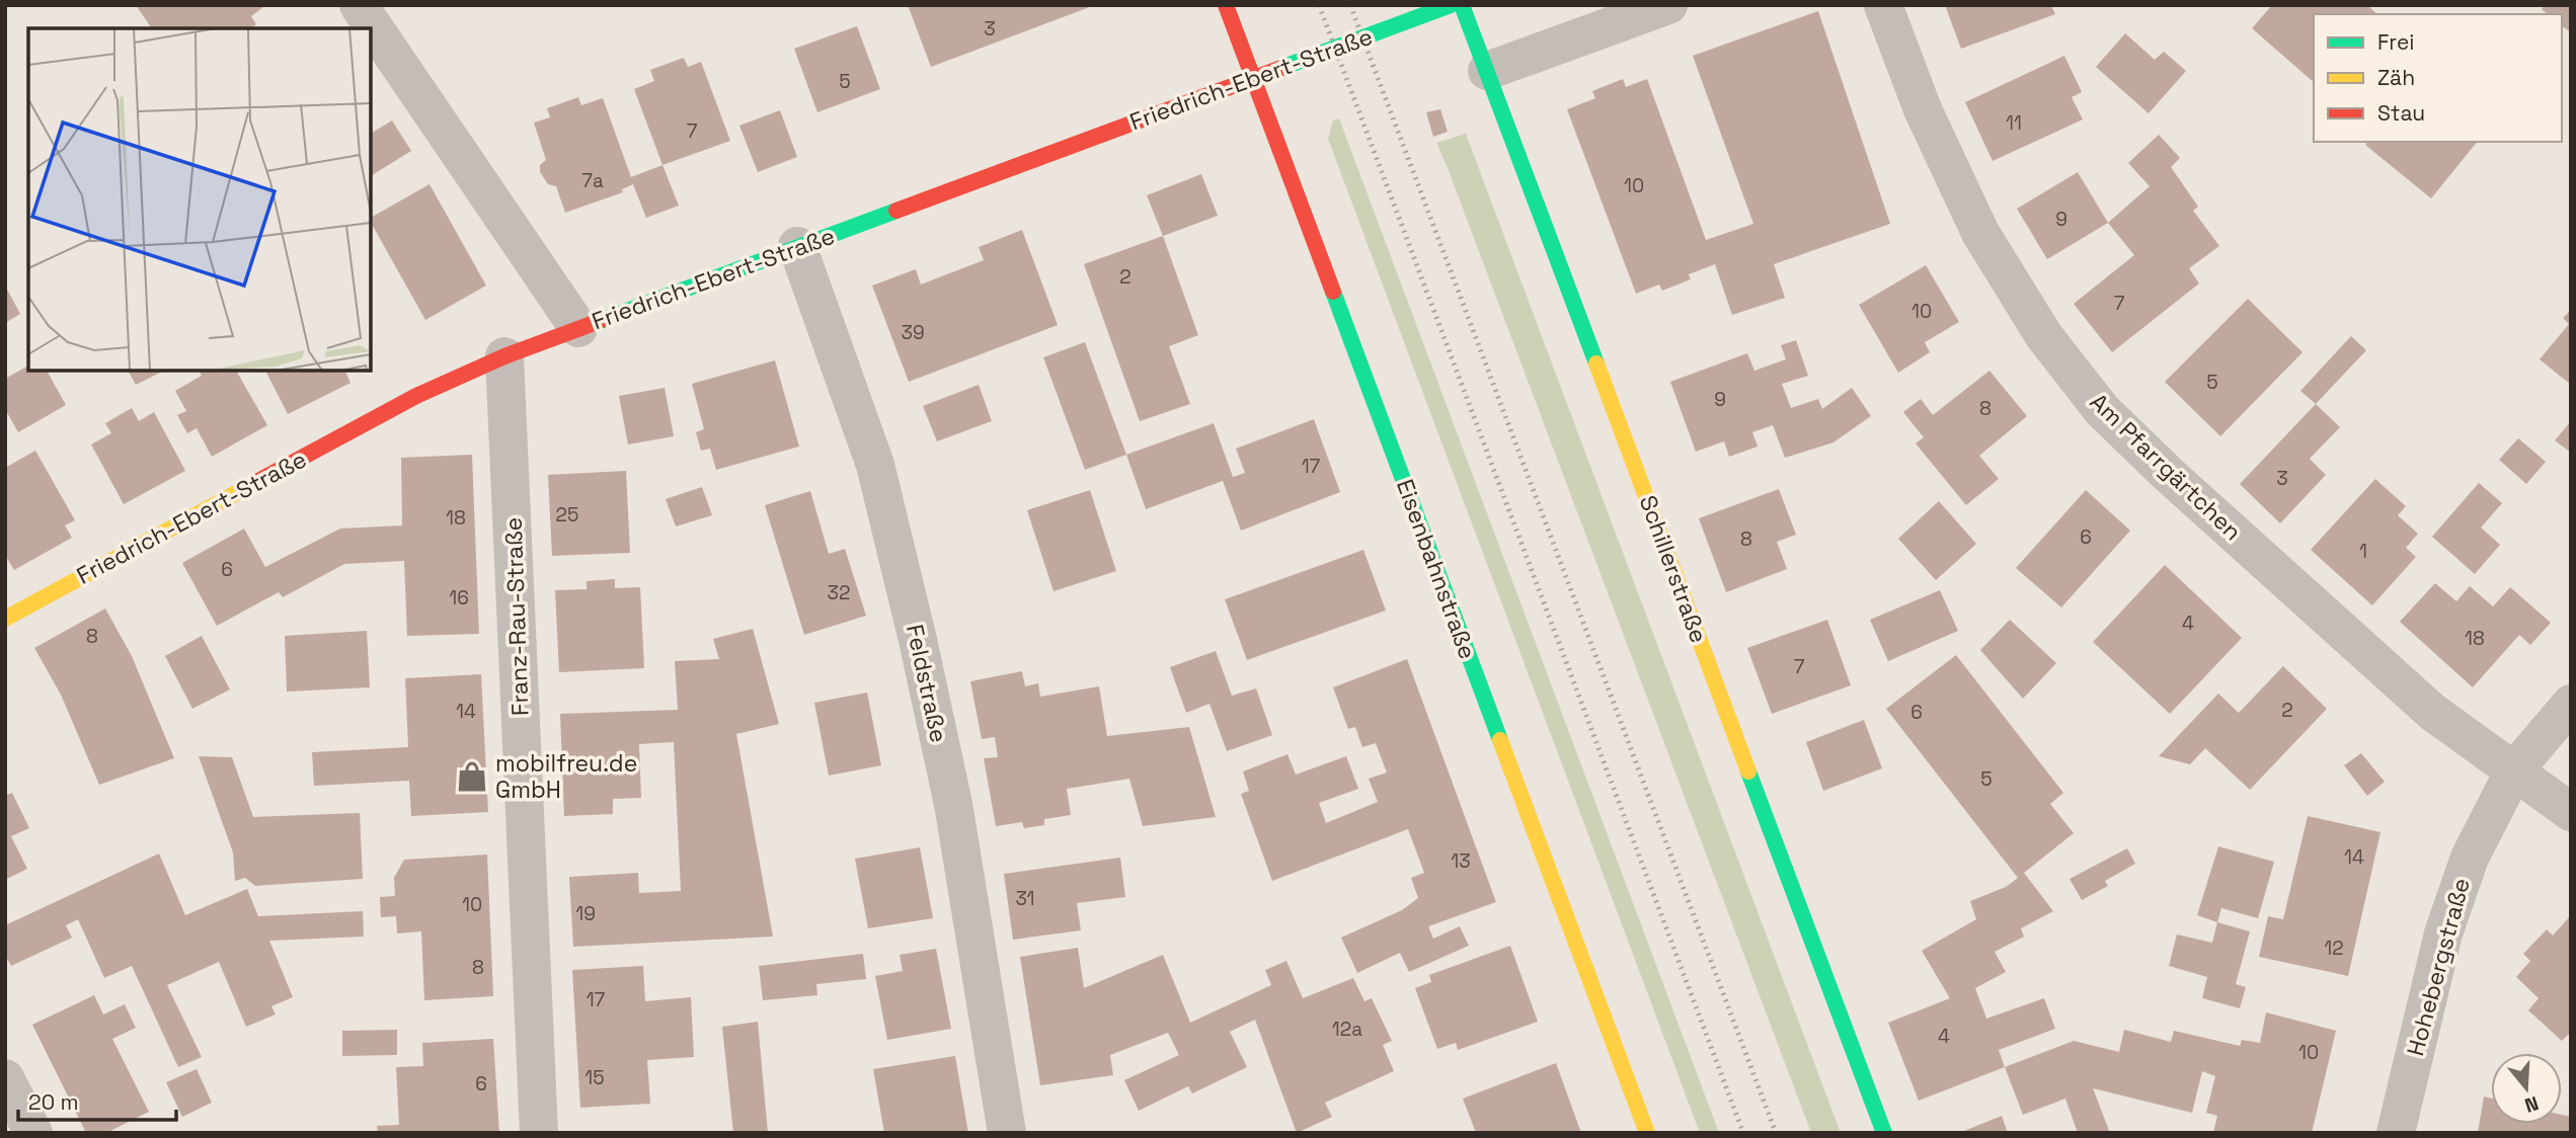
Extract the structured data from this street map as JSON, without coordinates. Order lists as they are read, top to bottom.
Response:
{
  "streets": {
    "street": [
      "Friedrich-Ebert-Straße",
      "Am Pfarrgärtchen",
      "Eisenbahnstraße",
      "Schillerstraße",
      "Franz-Rau-Straße",
      "Feldstraße",
      "Hohebergstraße"
    ]
  },
  "crossings": [
    ["Friedrich-Ebert-Straße", "Eisenbahnstraße"],
    ["Friedrich-Ebert-Straße", "Franz-Rau-Straße"],
    ["Friedrich-Ebert-Straße", "Feldstraße"],
    ["Am Pfarrgärtchen", "Hohebergstraße"]
  ],
  "places": {
    "shop": ["mobilfreu.de GmbH"]
  },
  "house_numbers": [
    "3",
    "5",
    "11",
    "7",
    "7a",
    "10",
    "9",
    "2",
    "7",
    "10",
    "39",
    "5",
    "9",
    "8",
    "17",
    "3",
    "25",
    "18",
    "6",
    "8",
    "1",
    "6",
    "32",
    "16",
    "4",
    "8",
    "18",
    "7",
    "2",
    "14",
    "6",
    "5",
    "14",
    "13",
    "31",
    "10",
    "19",
    "12",
    "8",
    "17",
    "12a",
    "4",
    "10",
    "15",
    "6"
  ],
  "legend": ["Frei", "Zäh", "Stau"],
  "scale_bar": "20 m",
  "north": "bottom"
}
